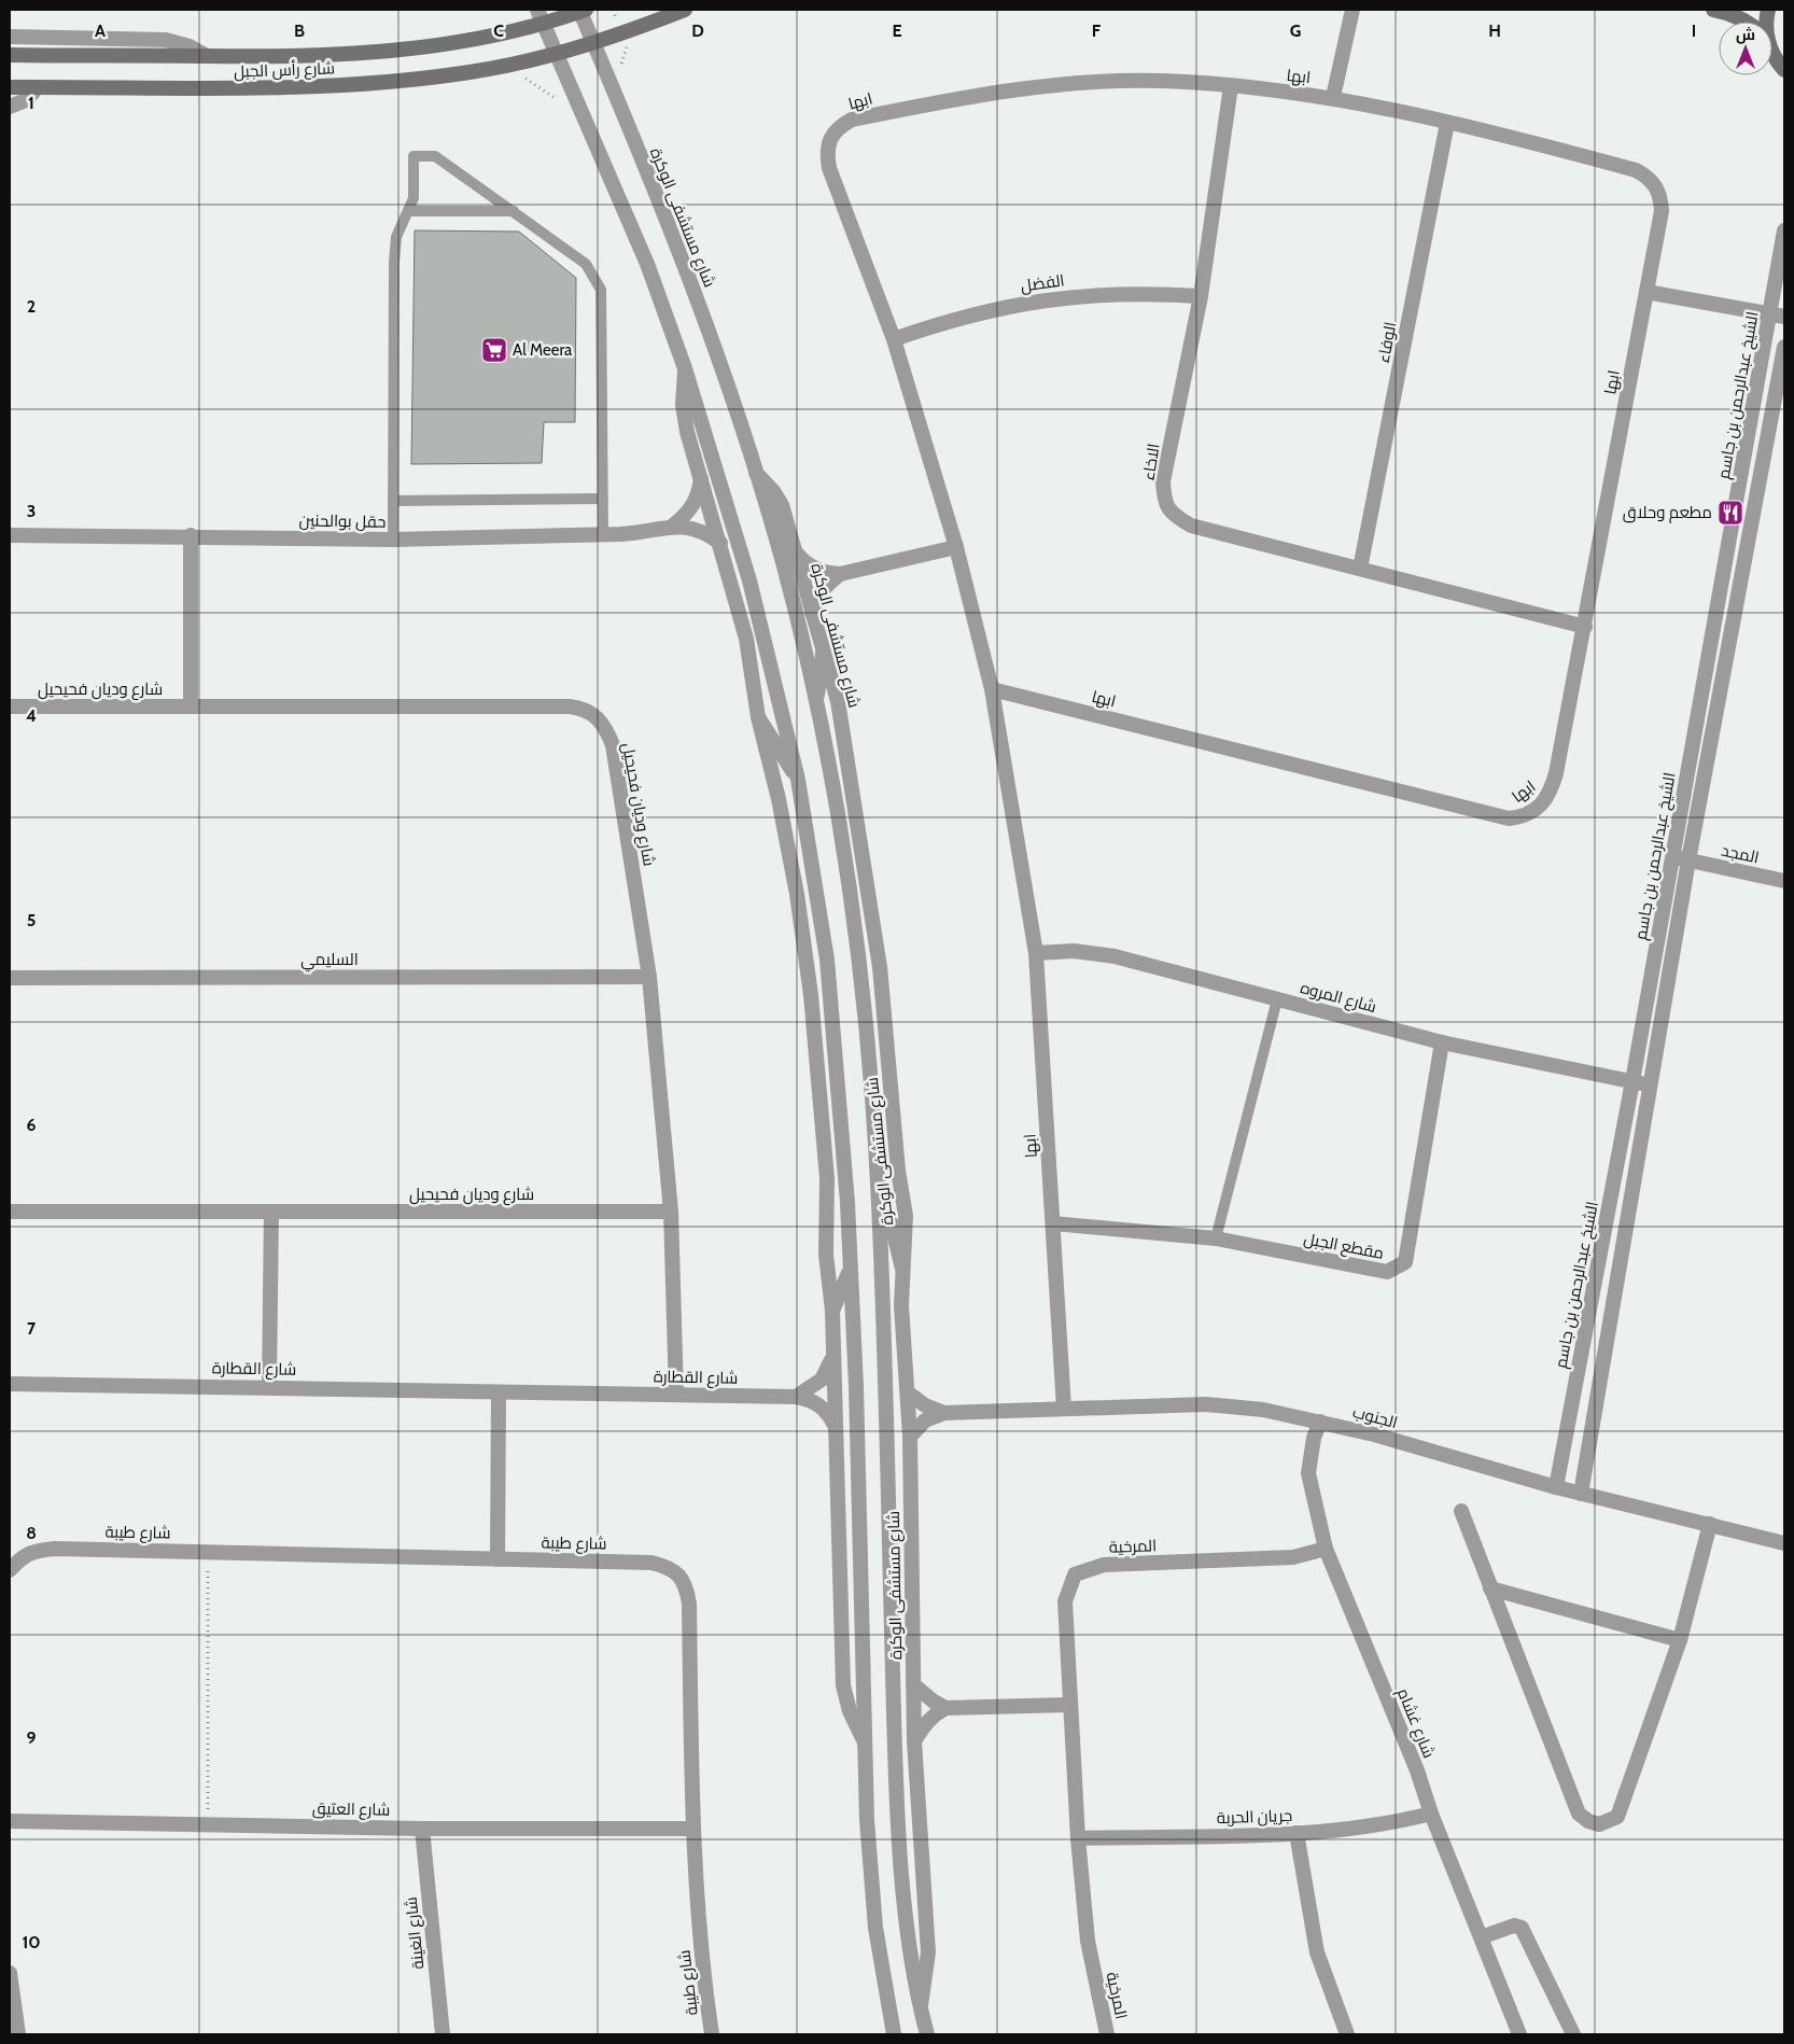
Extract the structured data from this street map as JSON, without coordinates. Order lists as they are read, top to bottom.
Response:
{
  "streets": {
    "main road": ["شارع رأس الجبل"],
    "street": [
      "ابها",
      "شارع مستشفى الوكرة",
      "الفضل",
      "الوفاء",
      "الشيخ عبدالرحمن بن جاسم",
      "الاخاء",
      "حقل بوالحنين",
      "شارع وديان فحيحيل",
      "المجد",
      "السليمي",
      "شارع المروه",
      "مقطع الجبل",
      "شارع القطارة",
      "الجنوب",
      "شارع طيبة",
      "المرخية",
      "شارع غشام",
      "شارع العتيق",
      "جريان الحربة",
      "شارع الغينة"
    ]
  },
  "crossings": [
    ["شارع رأس الجبل", "شارع مستشفى الوكرة"],
    ["ابها", "الفضل"],
    ["ابها", "الوفاء"],
    ["ابها", "الاخاء"],
    ["ابها", "شارع المروه"],
    ["ابها", "مقطع الجبل"],
    ["ابها", "الجنوب"],
    ["شارع مستشفى الوكرة", "حقل بوالحنين"],
    ["شارع مستشفى الوكرة", "شارع القطارة"],
    ["شارع مستشفى الوكرة", "الجنوب"],
    ["الفضل", "الاخاء"],
    ["الوفاء", "الاخاء"],
    ["الشيخ عبدالرحمن بن جاسم", "المجد"],
    ["الشيخ عبدالرحمن بن جاسم", "شارع المروه"],
    ["الشيخ عبدالرحمن بن جاسم", "الجنوب"],
    ["شارع وديان فحيحيل", "السليمي"],
    ["شارع وديان فحيحيل", "شارع القطارة"],
    ["شارع المروه", "مقطع الجبل"],
    ["الجنوب", "شارع غشام"],
    ["شارع طيبة", "شارع العتيق"],
    ["المرخية", "شارع غشام"],
    ["المرخية", "جريان الحربة"],
    ["شارع غشام", "جريان الحربة"],
    ["شارع العتيق", "شارع الغينة"]
  ],
  "places": {
    "supermarket": ["Al Meera"],
    "restaurant": ["مطعم وحلاق"]
  },
  "north": "top",
  "grid": {
    "columns": [
      "A",
      "B",
      "C",
      "D",
      "E",
      "F",
      "G",
      "H",
      "I"
    ],
    "rows": [
      "1",
      "2",
      "3",
      "4",
      "5",
      "6",
      "7",
      "8",
      "9",
      "10"
    ]
  }
}
